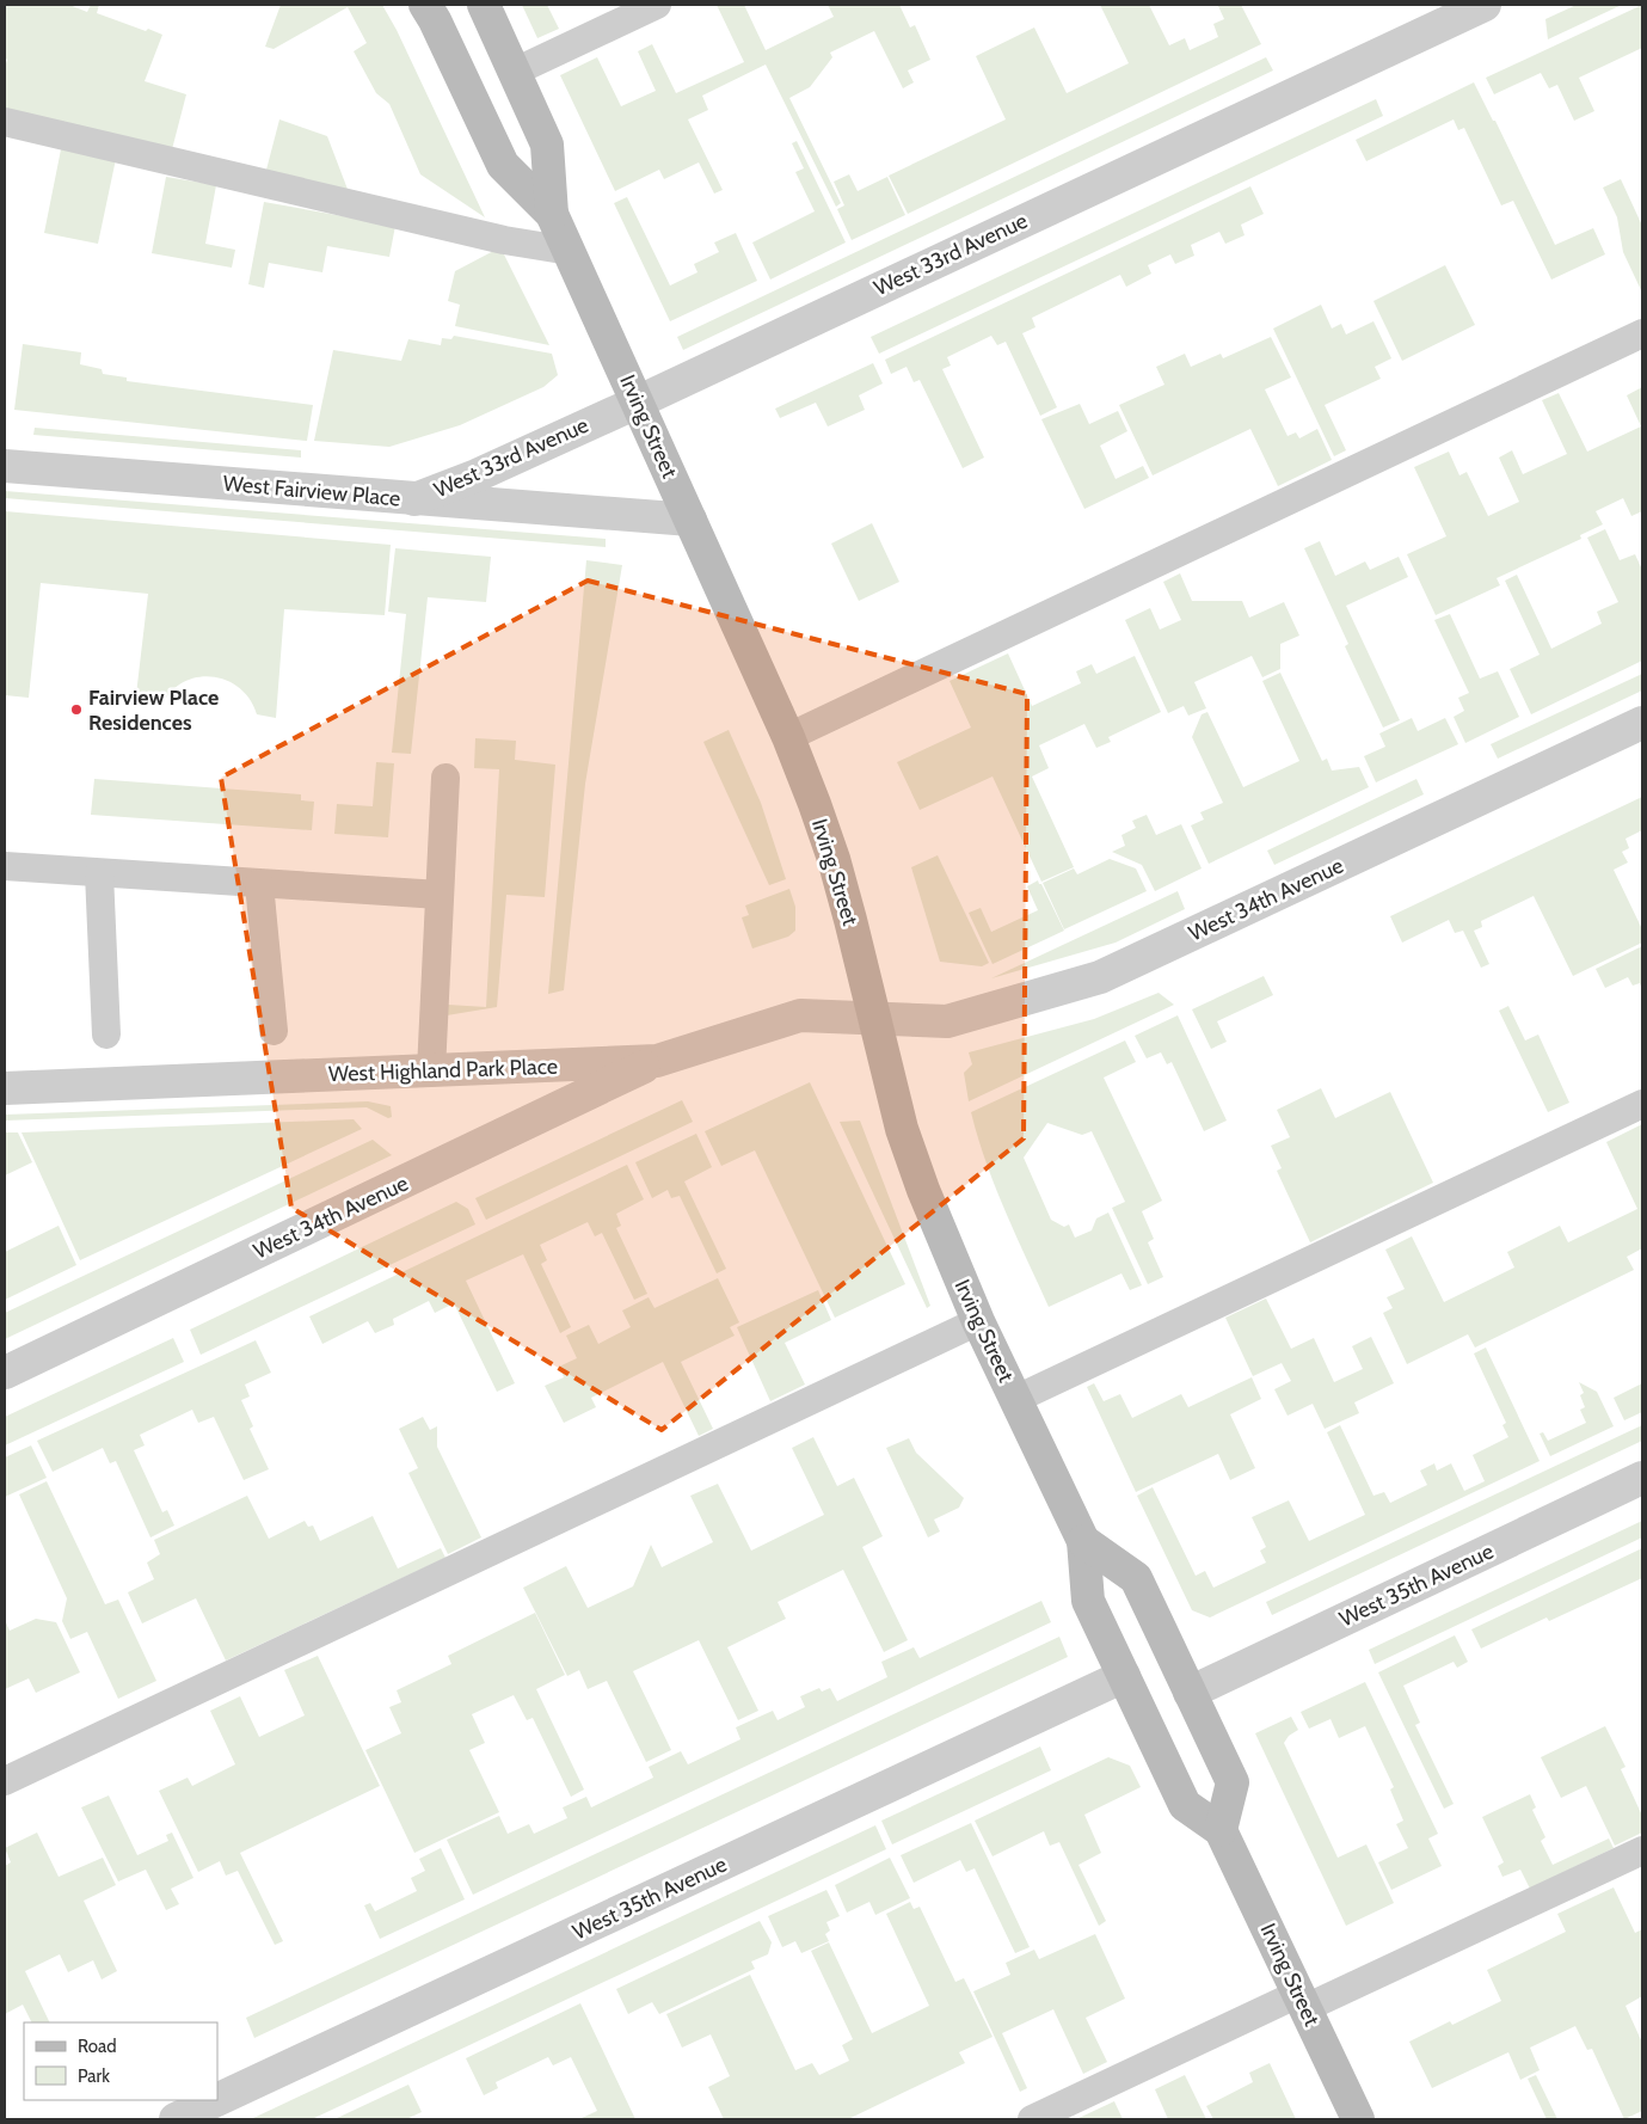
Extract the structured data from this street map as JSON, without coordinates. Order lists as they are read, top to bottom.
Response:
{
  "streets": {
    "main road": ["Irving Street"],
    "street": [
      "West 33rd Avenue",
      "West Fairview Place",
      "West 34th Avenue",
      "West Highland Park Place",
      "West 35th Avenue"
    ]
  },
  "crossings": [
    ["West 33rd Avenue", "Irving Street"],
    ["West 33rd Avenue", "West Fairview Place"],
    ["Irving Street", "West Fairview Place"],
    ["Irving Street", "West 34th Avenue"],
    ["Irving Street", "West Highland Park Place"],
    ["Irving Street", "West 35th Avenue"],
    ["West 34th Avenue", "West Highland Park Place"]
  ],
  "places": ["Fairview Place Residences"],
  "legend": ["Road", "Park"]
}
